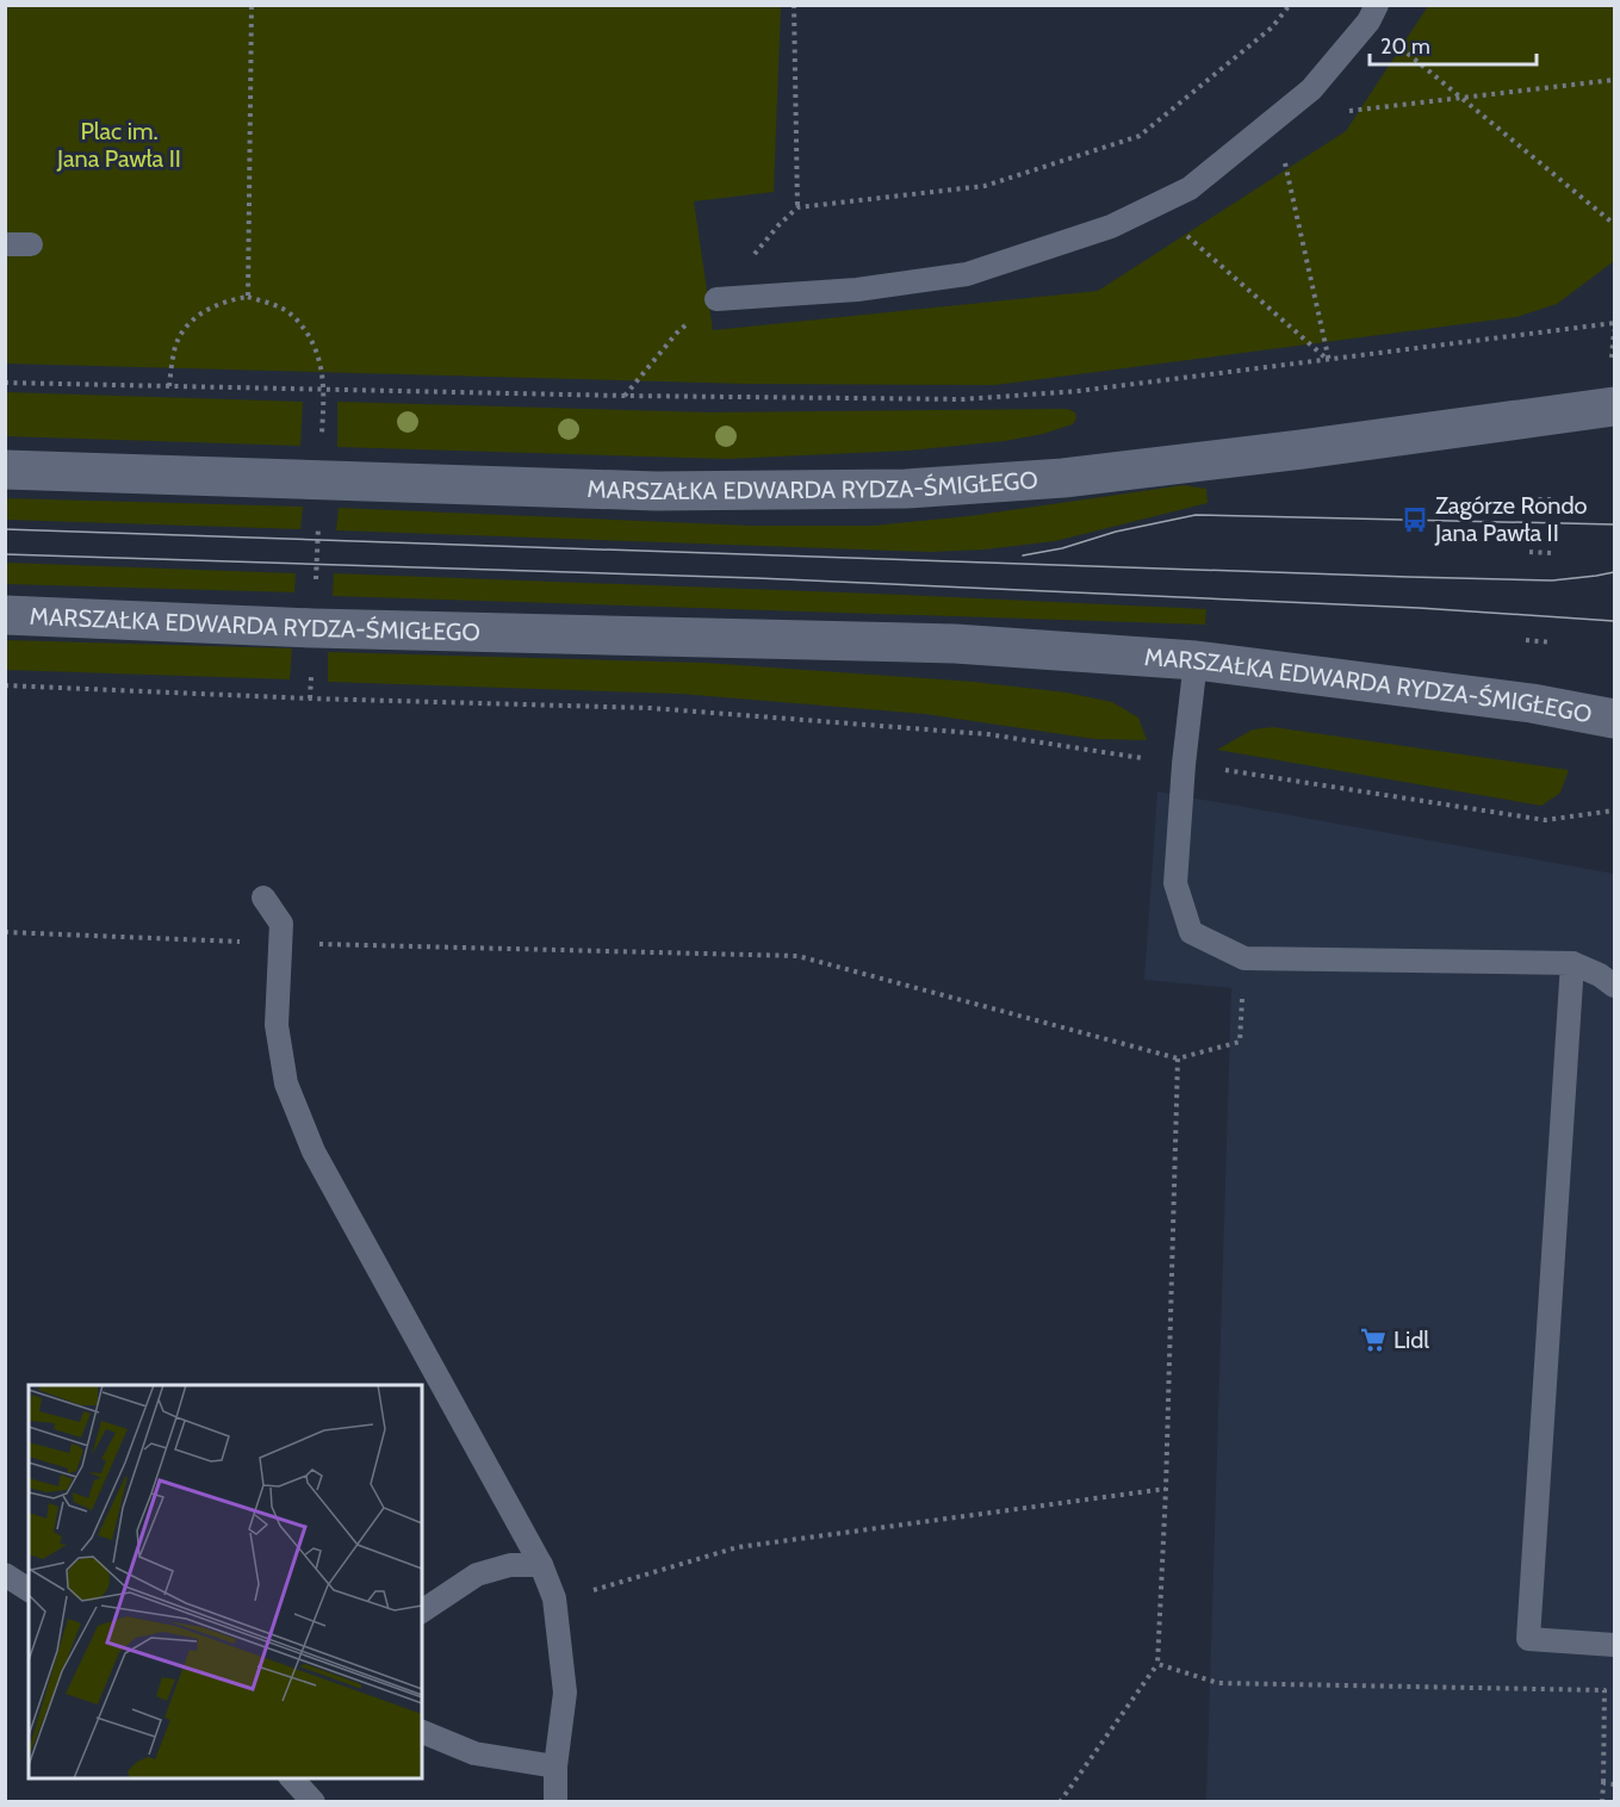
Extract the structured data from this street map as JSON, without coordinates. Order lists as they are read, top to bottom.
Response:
{
  "streets": {
    "street": ["MARSZAŁKA EDWARDA RYDZA-ŚMIGŁEGO"]
  },
  "parks": ["Plac im. Jana Pawła II"],
  "places": {
    "bus stop": ["Zagórze Rondo Jana Pawła II"],
    "supermarket": ["Lidl"]
  },
  "scale_bar": "20 m"
}
